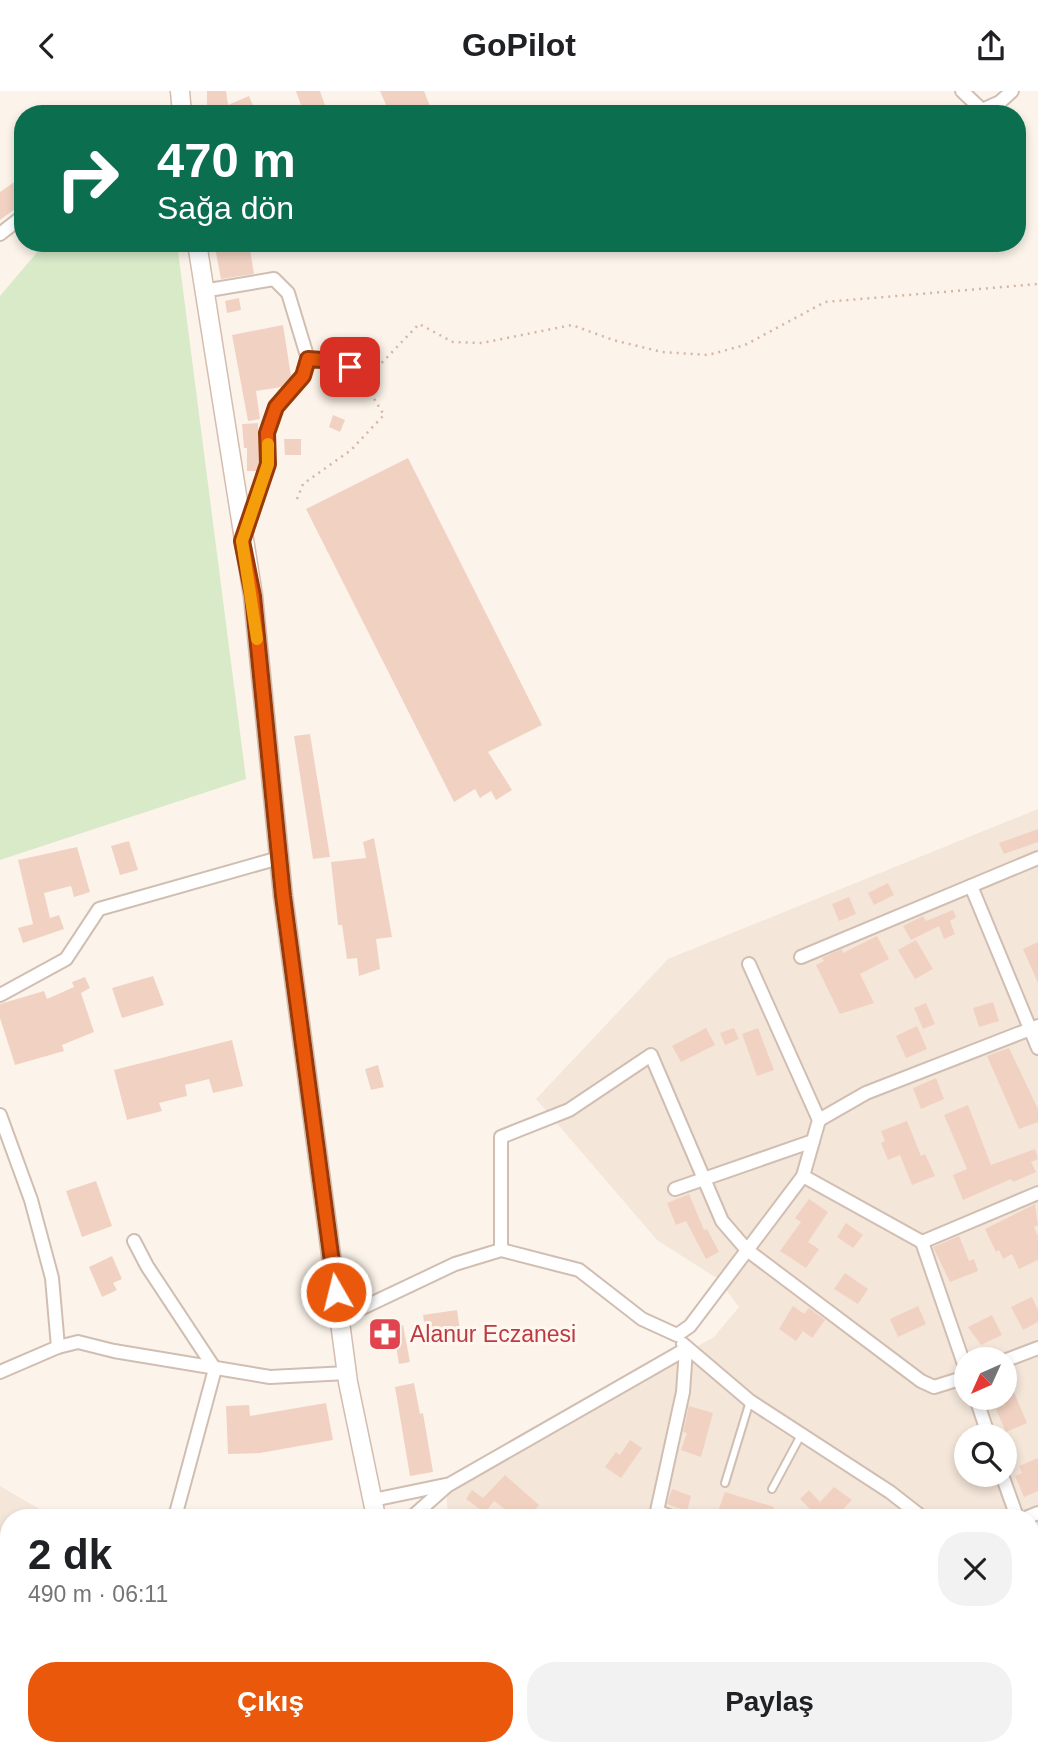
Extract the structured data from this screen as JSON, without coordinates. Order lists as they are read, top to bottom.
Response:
{
  "places": {
    "pharmacy": ["Alanur Eczanesi"]
  },
  "north": "bottom left",
  "page": {
    "header": "GoPilot",
    "turn": ["470 m", "Sağa dön"],
    "heading": ["2 dk", "490 m · 06:11"],
    "buttons": ["Çıkış", "Paylaş"]
  }
}
